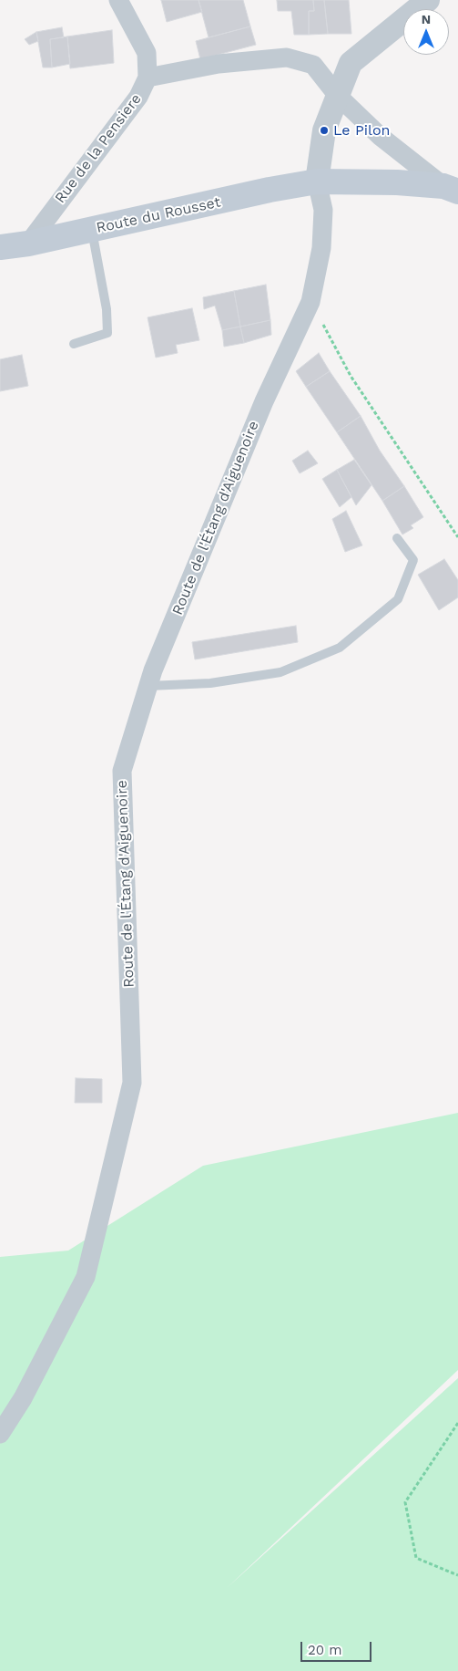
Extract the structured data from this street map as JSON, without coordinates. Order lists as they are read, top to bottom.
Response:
{
  "streets": {
    "main road": ["Route du Rousset"],
    "street": ["Rue de la Pensiere", "Route de l'Étang d'Aiguenoire"]
  },
  "crossings": [
    ["Rue de la Pensiere", "Route du Rousset"],
    ["Route du Rousset", "Route de l'Étang d'Aiguenoire"]
  ],
  "places": ["Le Pilon"],
  "scale_bar": "20 m",
  "north": "top"
}
